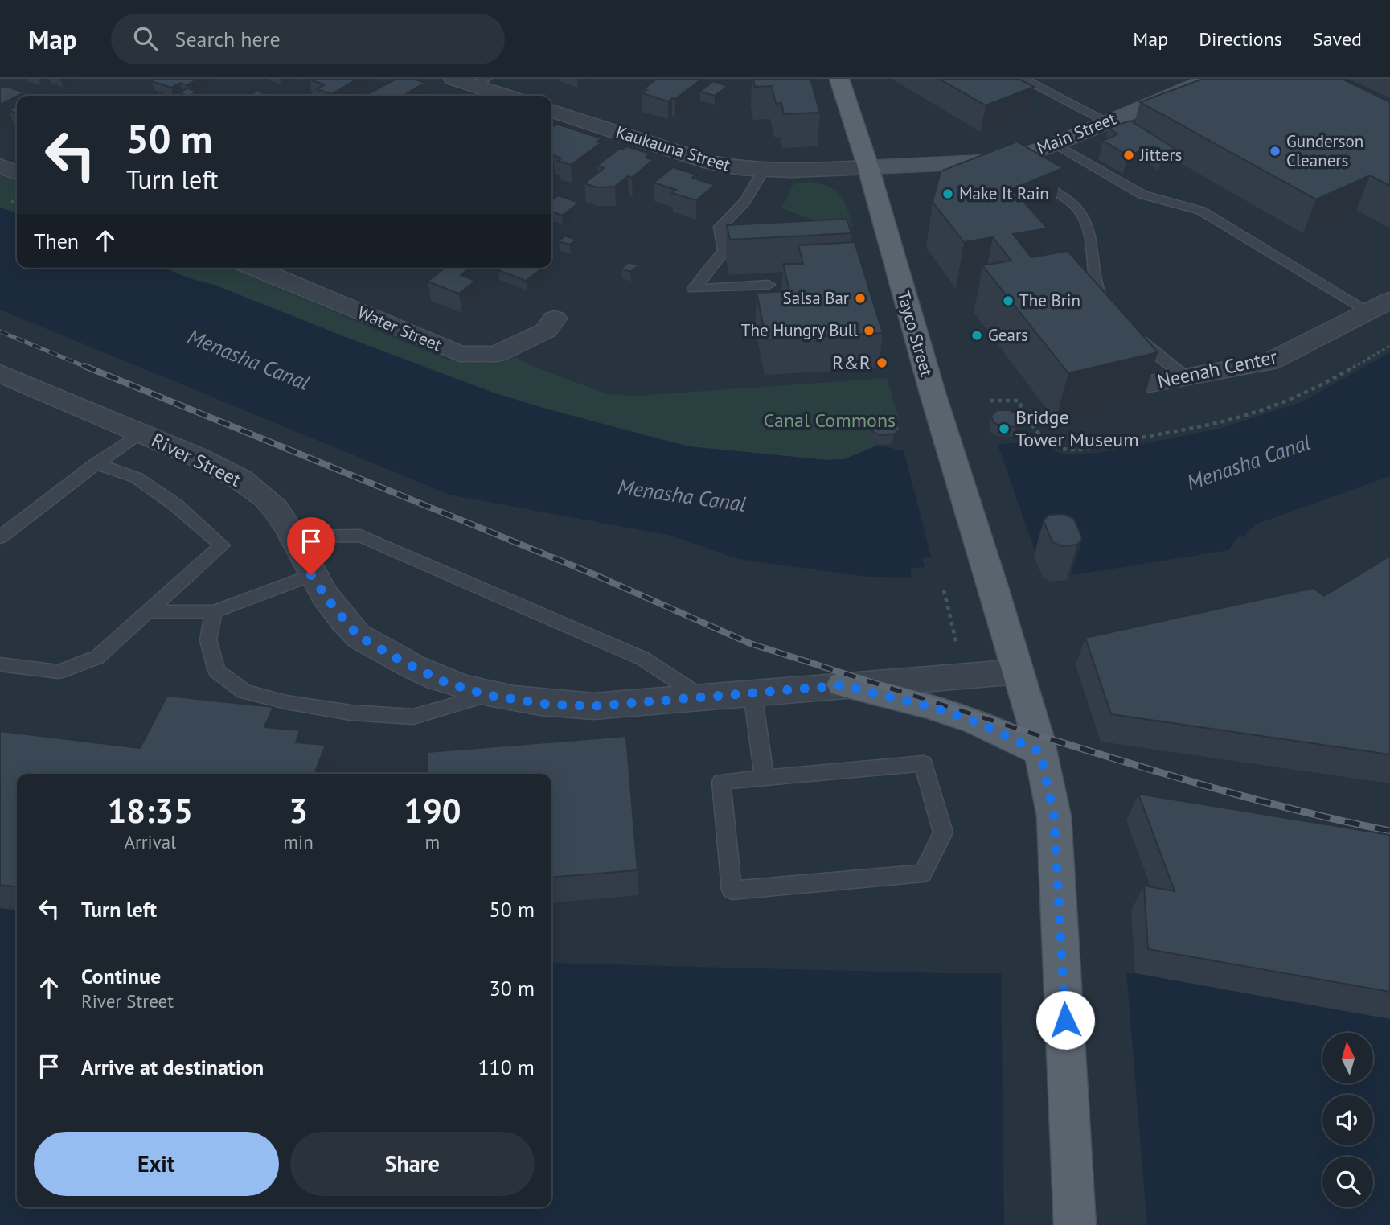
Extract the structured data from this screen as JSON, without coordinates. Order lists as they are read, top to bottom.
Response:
{
  "streets": {
    "main road": ["Main Street", "Tayco Street"],
    "street": [
      "Kaukauna Street",
      "Water Street",
      "Neenah Center",
      "River Street"
    ]
  },
  "crossings": [
    ["Main Street", "Kaukauna Street"],
    ["Main Street", "Tayco Street"],
    ["Kaukauna Street", "Tayco Street"],
    ["Tayco Street", "River Street"]
  ],
  "water": ["Menasha Canal"],
  "parks": ["Canal Commons"],
  "places": [
    "Gunderson Cleaners",
    "Jitters",
    "Make It Rain",
    "Salsa Bar",
    "The Brin",
    "The Hungry Bull",
    "Gears",
    "R&R",
    "Bridge Tower Museum"
  ],
  "north": "top",
  "page": {
    "header": "Map",
    "search": "Search here",
    "nav": ["Map", "Directions", "Saved"],
    "turn": ["50 m", "Turn left"],
    "then": "Then",
    "eta": [
      "18:35",
      "Arrival",
      "3",
      "min",
      "190",
      "m"
    ],
    "list": [
      {
        "name": "Turn left",
        "value": "50 m"
      },
      {
        "name": "Continue",
        "note": "River Street",
        "value": "30 m"
      },
      {
        "name": "Arrive at destination",
        "value": "110 m"
      }
    ],
    "buttons": ["Exit", "Share"]
  }
}
